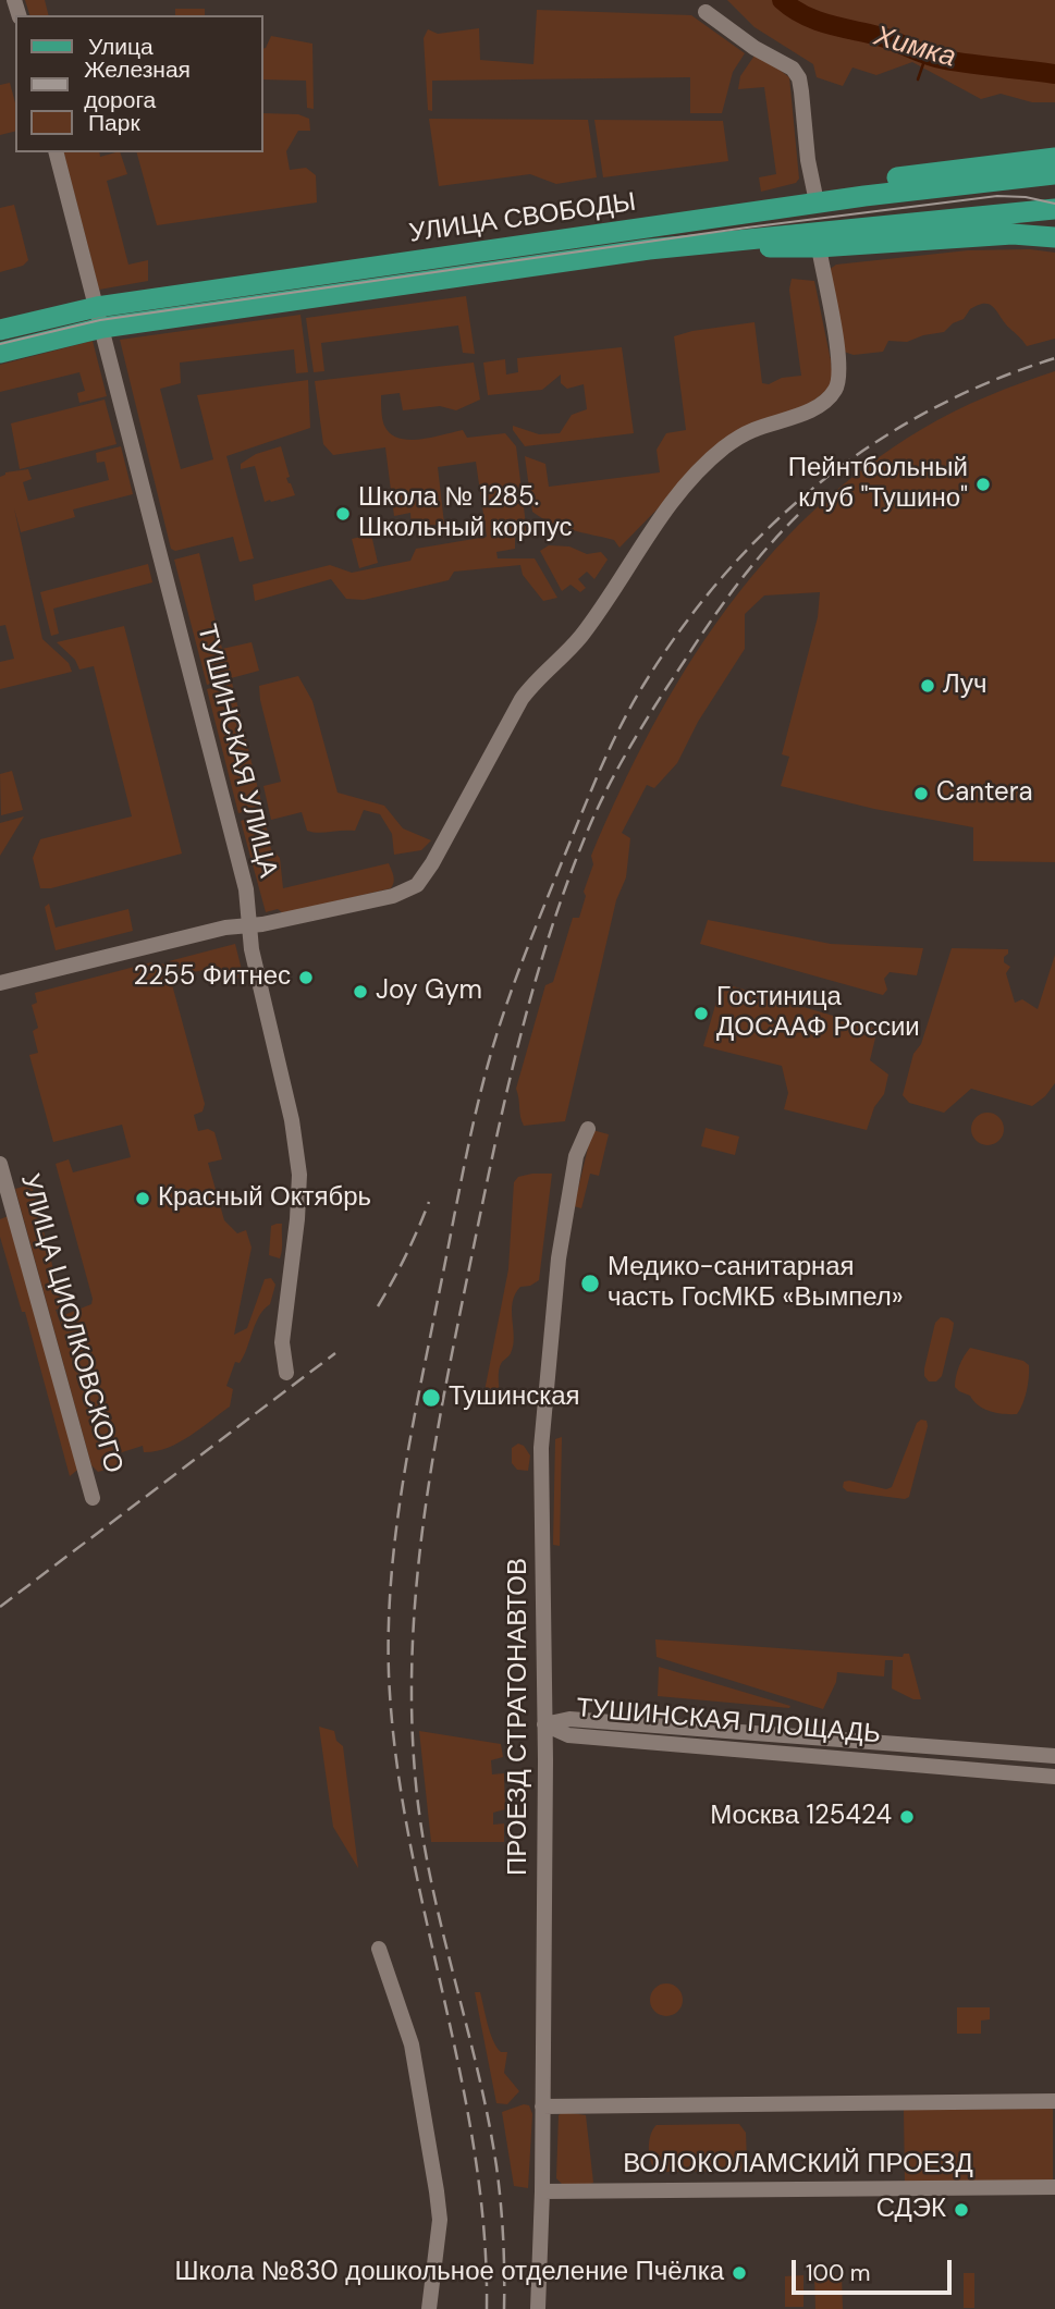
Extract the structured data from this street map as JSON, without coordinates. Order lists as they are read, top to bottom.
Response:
{
  "streets": {
    "main road": ["УЛИЦА СВОБОДЫ"],
    "street": [
      "ТУШИНСКАЯ УЛИЦА",
      "УЛИЦА ЦИОЛКОВСКОГО",
      "ПРОЕЗД СТРАТОНАВТОВ",
      "ТУШИНСКАЯ ПЛОЩАДЬ",
      "ВОЛОКОЛАМСКИЙ ПРОЕЗД"
    ]
  },
  "crossings": [
    ["УЛИЦА СВОБОДЫ", "ТУШИНСКАЯ УЛИЦА"],
    ["ПРОЕЗД СТРАТОНАВТОВ", "ТУШИНСКАЯ ПЛОЩАДЬ"],
    ["ПРОЕЗД СТРАТОНАВТОВ", "ВОЛОКОЛАМСКИЙ ПРОЕЗД"]
  ],
  "water": ["Химка"],
  "places": [
    "Пейнтбольный клуб \"Тушино\"",
    "Школа № 1285. Школьный корпус",
    "Луч",
    "Cantera",
    "2255 Фитнес",
    "Joy Gym",
    "Гостиница ДОСААФ России",
    "Красный Октябрь",
    "Медико-санитарная часть ГосМКБ «Вымпел»",
    "Тушинская",
    "Москва 125424",
    "СДЭК",
    "Школа №830 дошкольное отделение Пчёлка"
  ],
  "legend": ["Улица", "Железная дорога", "Парк"],
  "scale_bar": "100 m"
}
